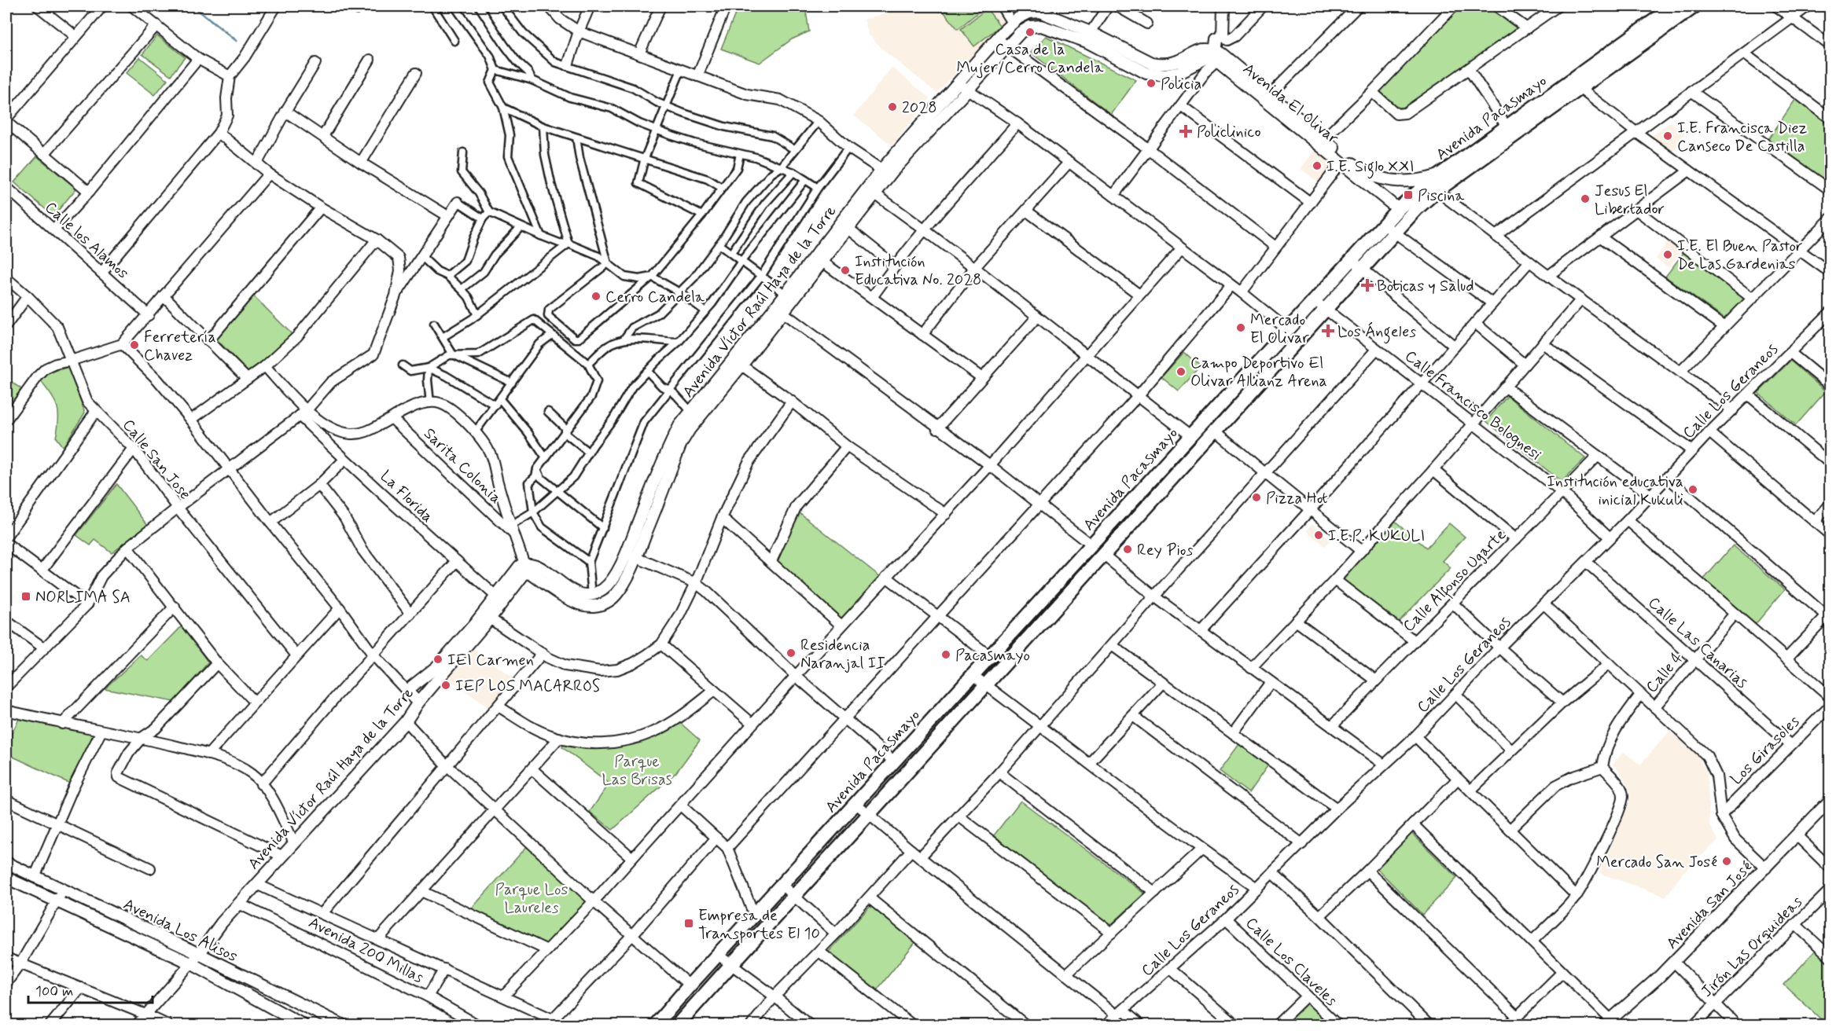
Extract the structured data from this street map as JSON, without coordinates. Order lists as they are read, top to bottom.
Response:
{
  "streets": {
    "main road": ["Avenida Pacasmayo"],
    "street": [
      "Avenida El Olivar",
      "Calle los Alamos",
      "Avenida Víctor Raúl Haya de la Torre",
      "Calle Los Geraneos",
      "Calle Francisco Bolognesi",
      "Calle San Jose",
      "Sarita Colonia",
      "La Florida",
      "Calle Alfonso Ugarte",
      "Calle Las Canarias",
      "Calle 4",
      "Los Girasoles",
      "Avenida San José",
      "Avenida Los Alisos",
      "Jirón Las Orquideas",
      "Avenida 200 Millas",
      "Calle Los Claveles"
    ]
  },
  "crossings": [
    ["Avenida El Olivar", "Avenida Pacasmayo"],
    ["Avenida Pacasmayo", "Calle Francisco Bolognesi"],
    ["Avenida Víctor Raúl Haya de la Torre", "La Florida"],
    ["Avenida Víctor Raúl Haya de la Torre", "Avenida Los Alisos"],
    ["Avenida Víctor Raúl Haya de la Torre", "Avenida 200 Millas"],
    ["Calle Los Geraneos", "Calle Francisco Bolognesi"],
    ["Calle Los Geraneos", "Calle Las Canarias"],
    ["Calle Los Geraneos", "Calle Los Claveles"],
    ["Calle Francisco Bolognesi", "Calle Alfonso Ugarte"],
    ["Calle Las Canarias", "Calle 4"],
    ["Calle Las Canarias", "Los Girasoles"]
  ],
  "parks": ["Parque Las Brisas", "Parque Los Laureles"],
  "places": {
    "other": [
      "Casa de la Mujer/Cerro Candela",
      "Policia",
      "2028",
      "I.E. Francisca Diez Canseco De Castilla",
      "I.E. Siglo XXI",
      "Jesus El Libertador",
      "I.E. El Buen Pastor De Las Gardenias",
      "Institución Educativa No. 2028",
      "Cerro Candela",
      "Mercado El Olivar",
      "Ferretería Chavez",
      "Campo Deportivo El Olivar Allianz Arena",
      "Institución educativa inicial Kukuli",
      "Pizza Hot",
      "I.E.P. KUKULI",
      "Rey Pios",
      "Residencia Naranjal II",
      "Pacasmayo",
      "IEI Carmen",
      "IEP LOS MACARROS",
      "Mercado San José"
    ],
    "health": ["Policlinico", "Boticas y Salud", "Los Ángeles"],
    "transit": ["Piscina", "NORLIMA SA", "Empresa de Transportes El 10"]
  },
  "scale_bar": "100 m"
}
